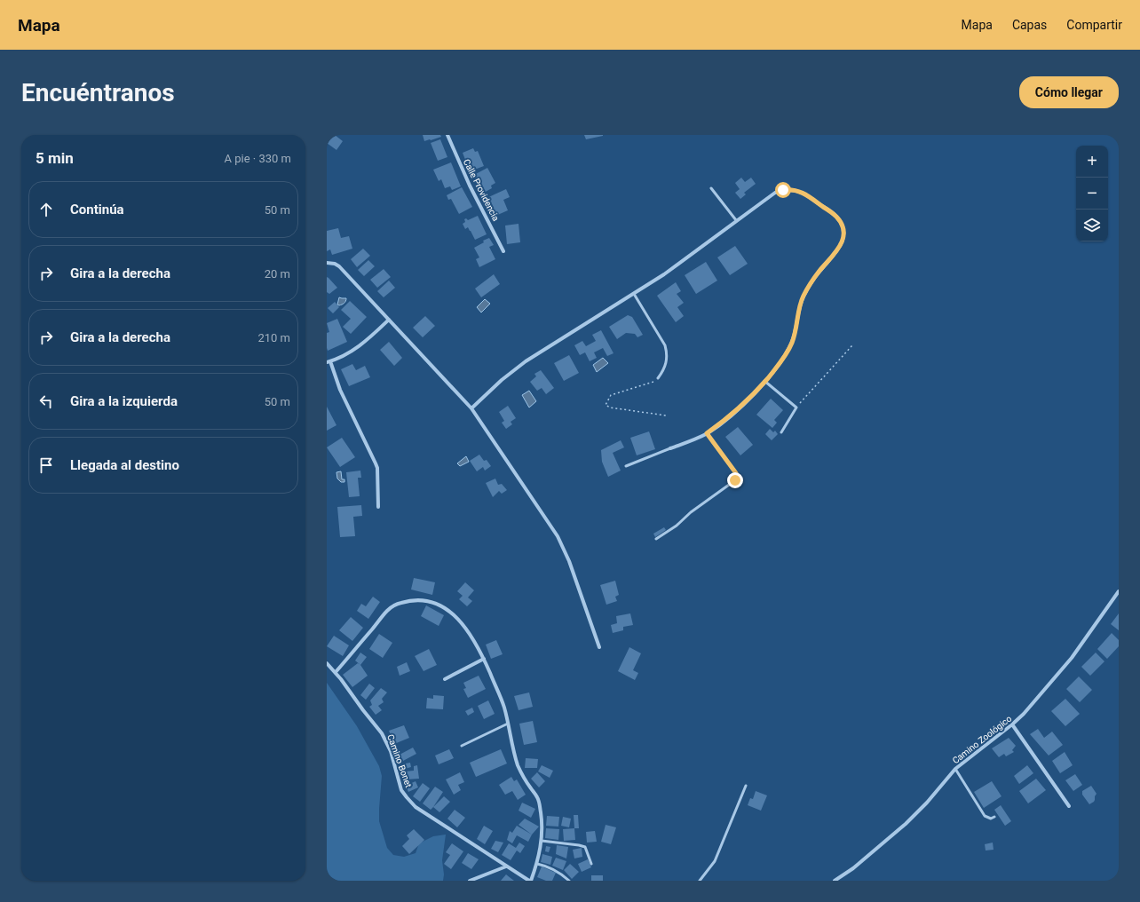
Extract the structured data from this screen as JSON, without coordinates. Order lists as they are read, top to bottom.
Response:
{
  "streets": {
    "street": ["Calle Providencia", "Camino Zoológico", "Camino Bonet"]
  },
  "page": {
    "header": "Mapa",
    "nav": ["Mapa", "Capas", "Compartir"],
    "buttons": "Cómo llegar",
    "title": "Encuéntranos",
    "heading": ["5 min", "A pie · 330 m"],
    "map_buttons": ["+", "−"],
    "list": [
      ["Continúa", "50 m"],
      ["Gira a la derecha", "20 m"],
      ["Gira a la derecha", "210 m"],
      ["Gira a la izquierda", "50 m"],
      "Llegada al destino"
    ]
  }
}
